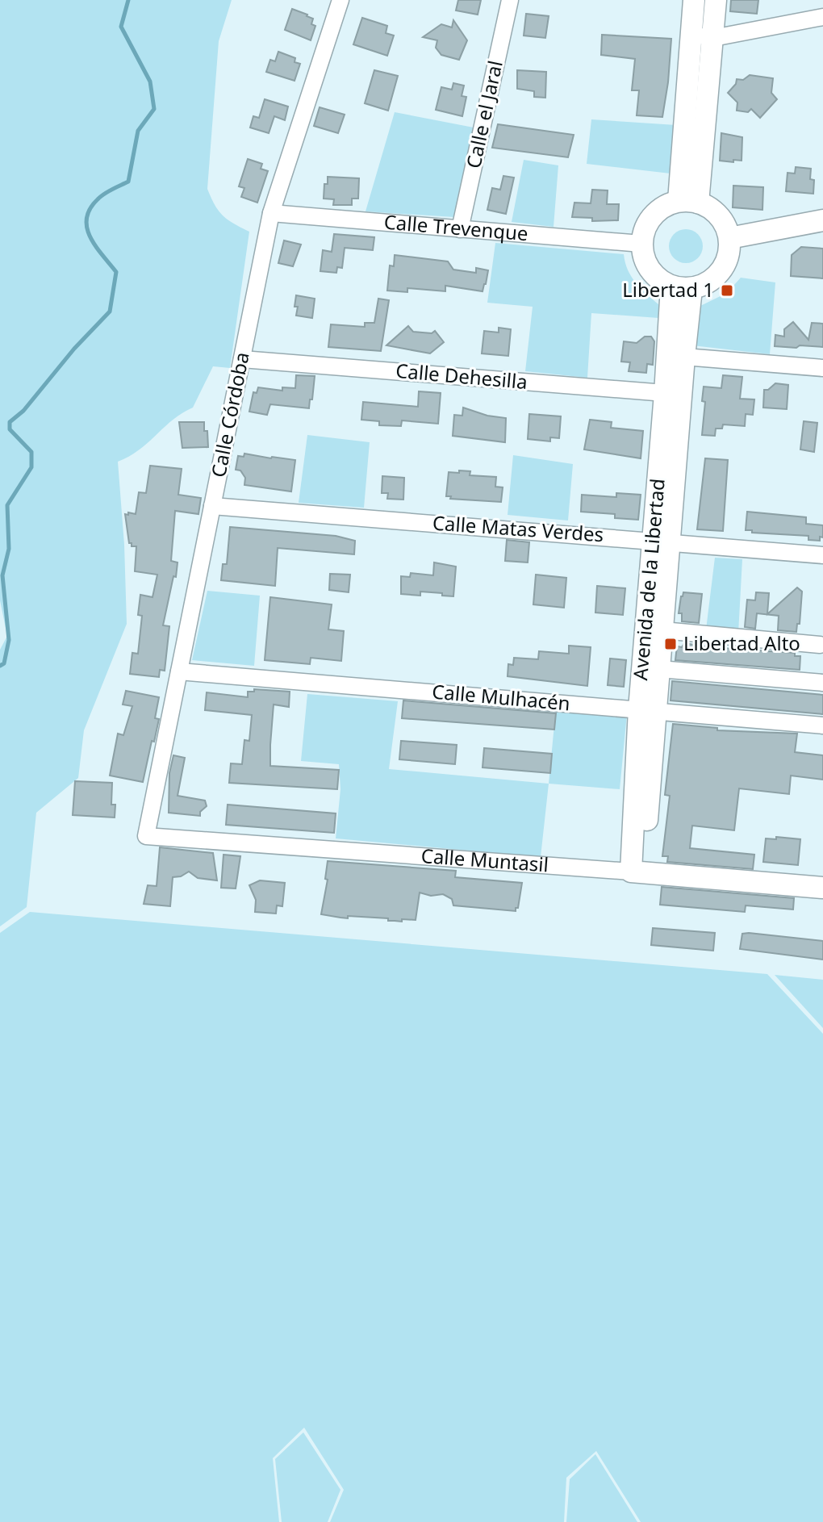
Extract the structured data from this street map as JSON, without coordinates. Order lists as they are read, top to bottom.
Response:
{
  "streets": {
    "street": [
      "Calle el Jaral",
      "Calle Trevenque",
      "Calle Dehesilla",
      "Calle Córdoba",
      "Calle Matas Verdes",
      "Avenida de la Libertad",
      "Calle Mulhacén",
      "Calle Muntasil"
    ]
  },
  "crossings": [
    ["Calle el Jaral", "Calle Trevenque"],
    ["Calle Trevenque", "Calle Córdoba"],
    ["Calle Trevenque", "Avenida de la Libertad"],
    ["Calle Dehesilla", "Calle Córdoba"],
    ["Calle Dehesilla", "Avenida de la Libertad"],
    ["Calle Córdoba", "Calle Matas Verdes"],
    ["Calle Córdoba", "Calle Mulhacén"],
    ["Calle Córdoba", "Calle Muntasil"],
    ["Calle Matas Verdes", "Avenida de la Libertad"],
    ["Avenida de la Libertad", "Calle Mulhacén"],
    ["Avenida de la Libertad", "Calle Muntasil"]
  ],
  "places": {
    "transit": ["Libertad 1", "Libertad Alto"]
  }
}
